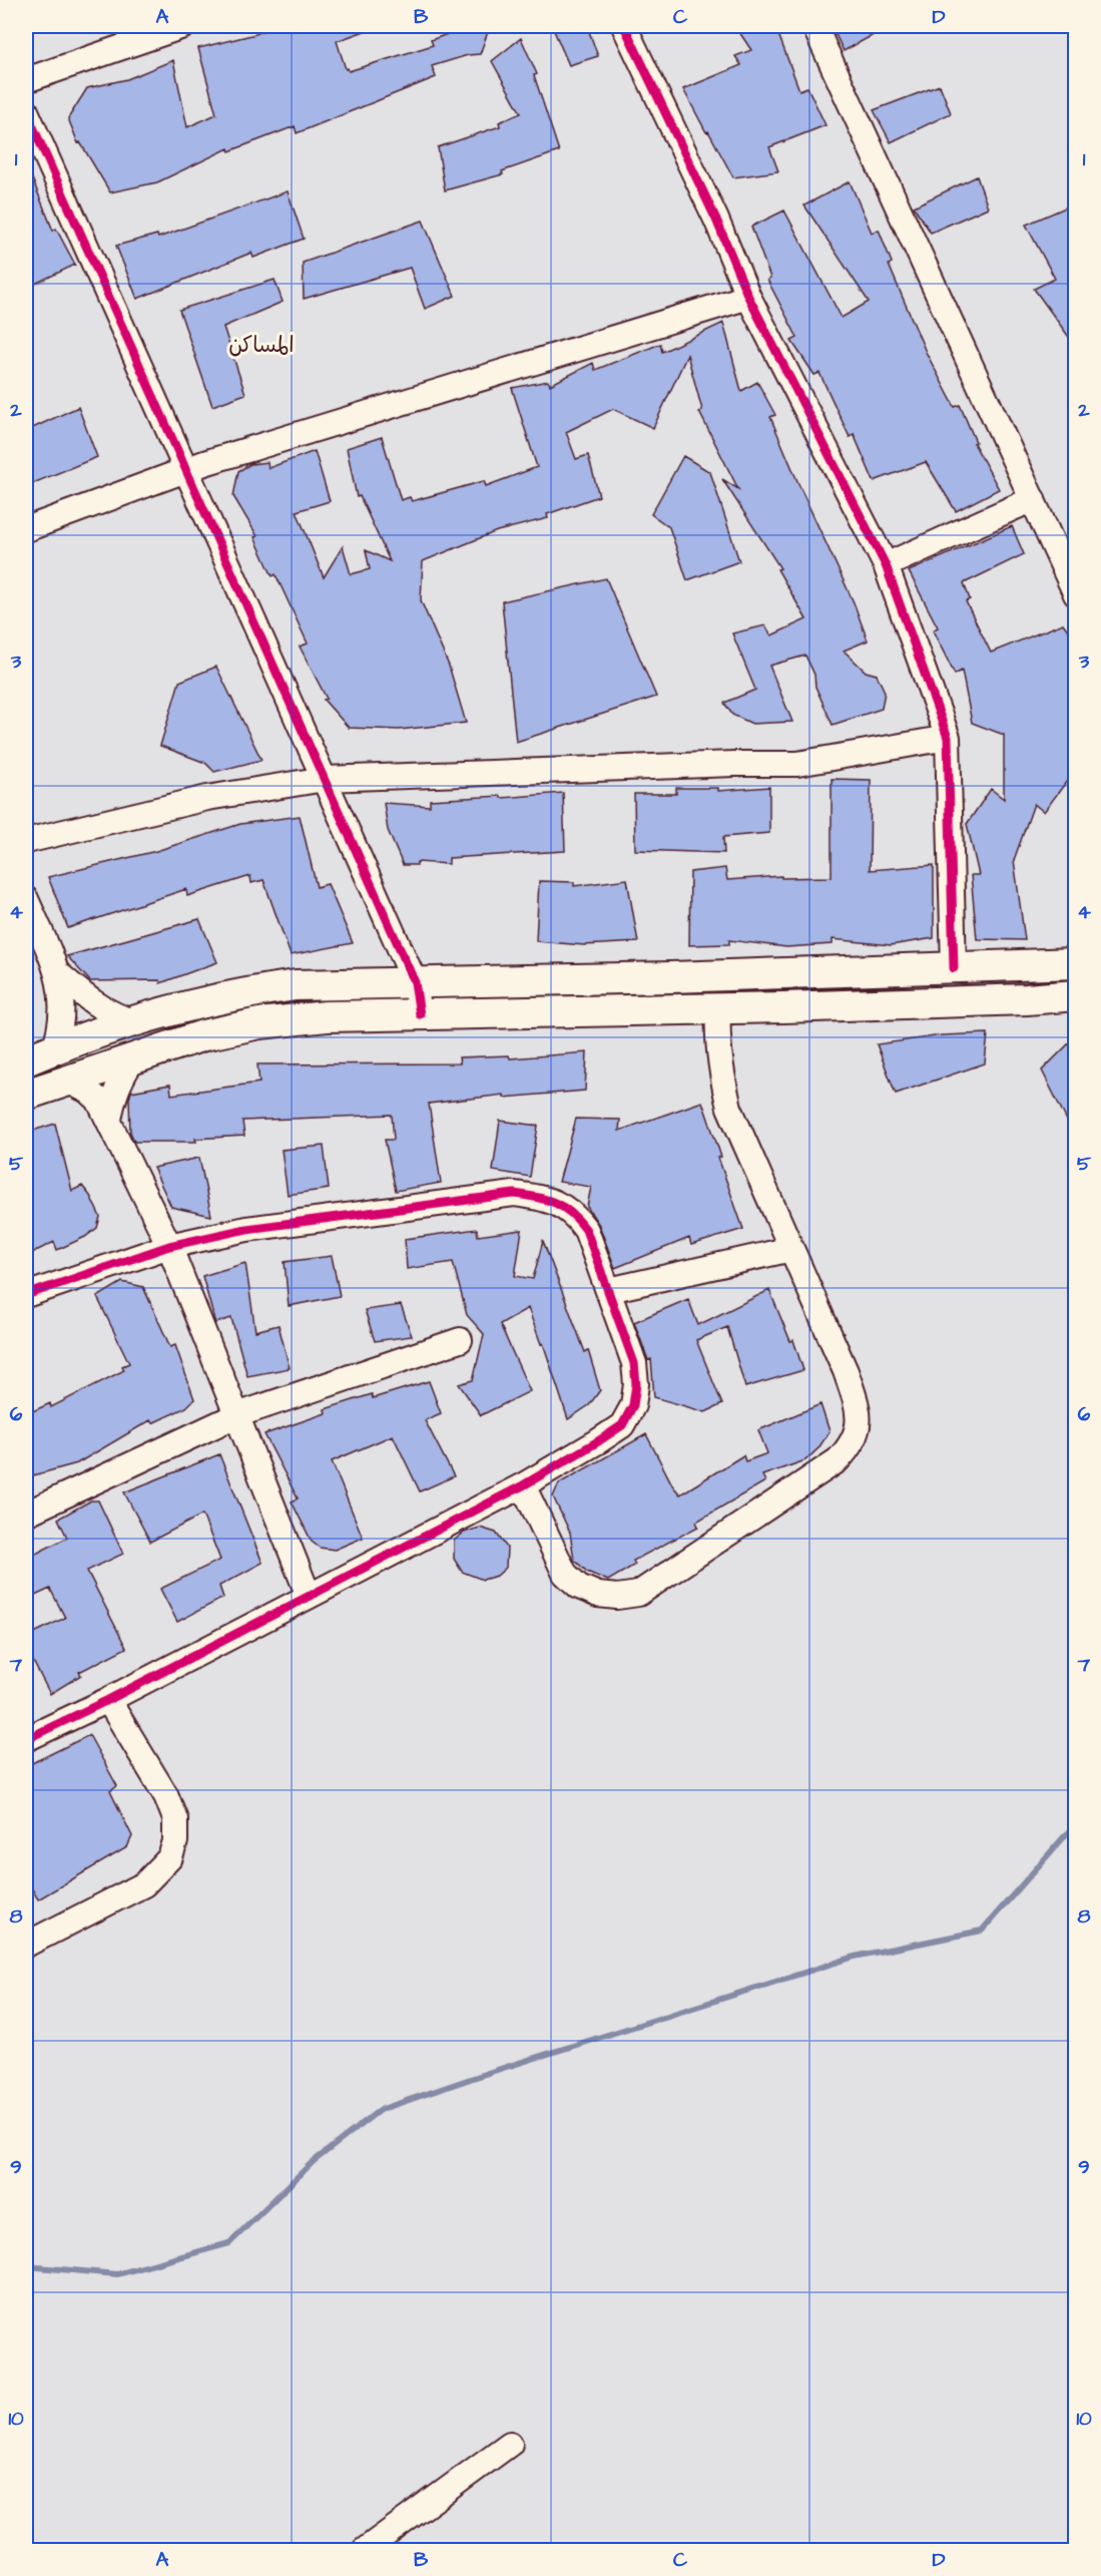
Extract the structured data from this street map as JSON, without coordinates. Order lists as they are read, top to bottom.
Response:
{
  "districts": ["المساكن"],
  "grid": {
    "columns": [
      "A",
      "B",
      "C",
      "D"
    ],
    "rows": [
      "1",
      "2",
      "3",
      "4",
      "5",
      "6",
      "7",
      "8",
      "9",
      "10"
    ]
  }
}
